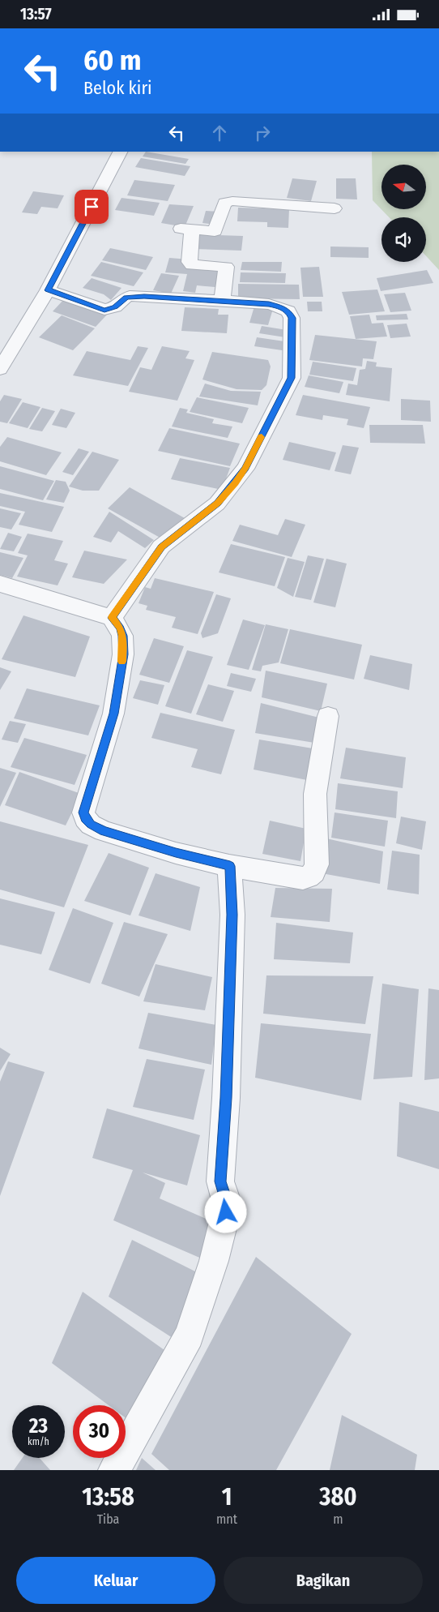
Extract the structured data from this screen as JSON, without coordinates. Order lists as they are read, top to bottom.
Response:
{
  "north": "left",
  "page": {
    "status": "13:57",
    "turn": ["60 m", "Belok kiri"],
    "speed": "23 km/h",
    "limit": "30",
    "eta": [
      "13:58",
      "Tiba",
      "1",
      "mnt",
      "380",
      "m"
    ],
    "buttons": ["Keluar", "Bagikan"]
  }
}
